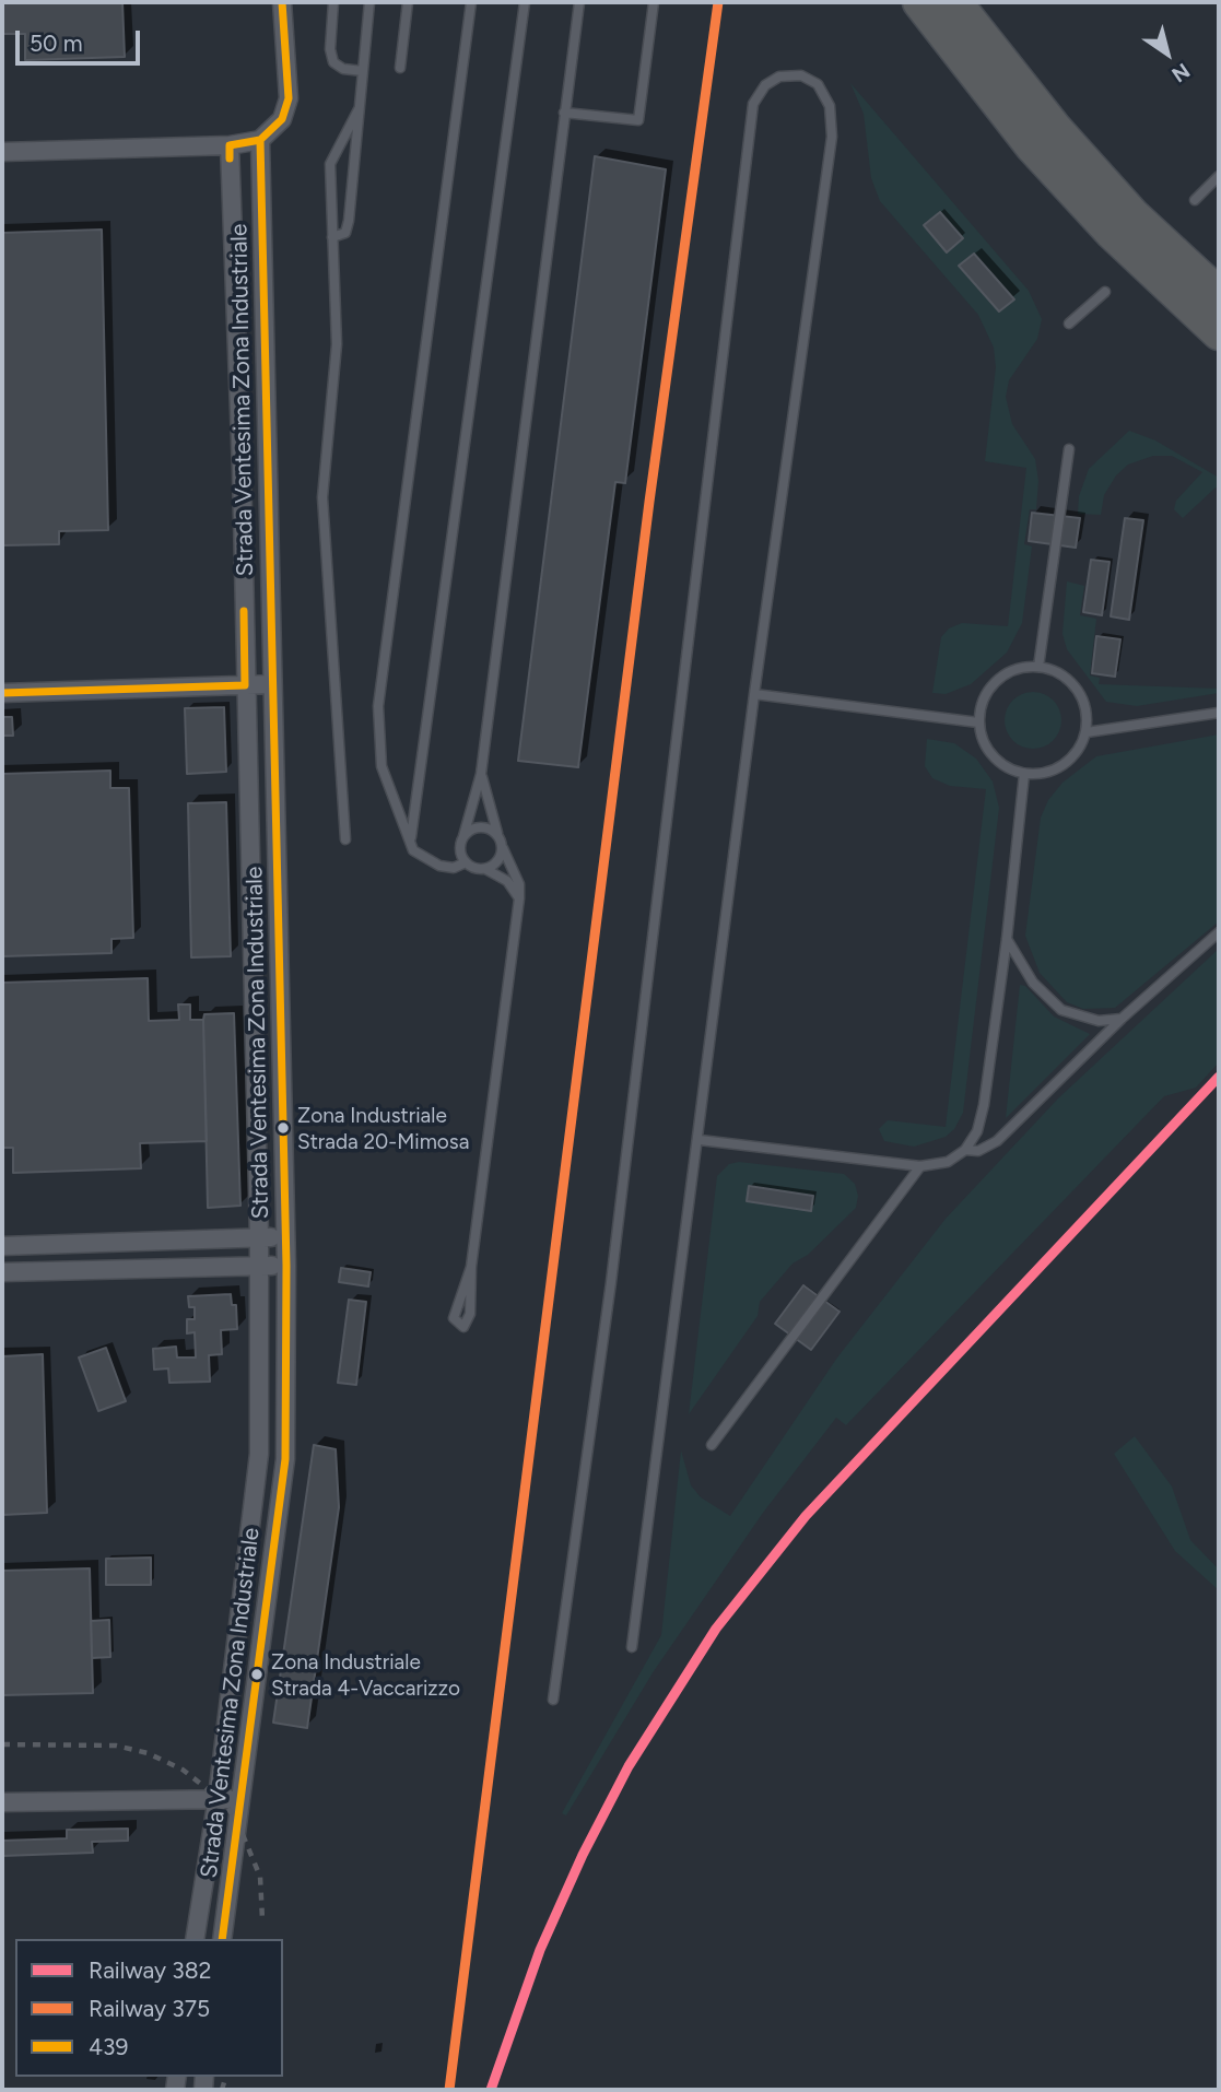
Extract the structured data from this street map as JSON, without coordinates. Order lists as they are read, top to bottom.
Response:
{
  "streets": {
    "street": ["Strada Ventesima Zona Industriale"]
  },
  "places": ["Zona Industriale Strada 20-Mimosa", "Zona Industriale Strada 4-Vaccarizzo"],
  "lines": ["rail line 375", "transit line 439", "rail line 382"],
  "legend": ["Railway 382", "Railway 375", "439"],
  "scale_bar": "50 m",
  "north": "bottom right"
}
